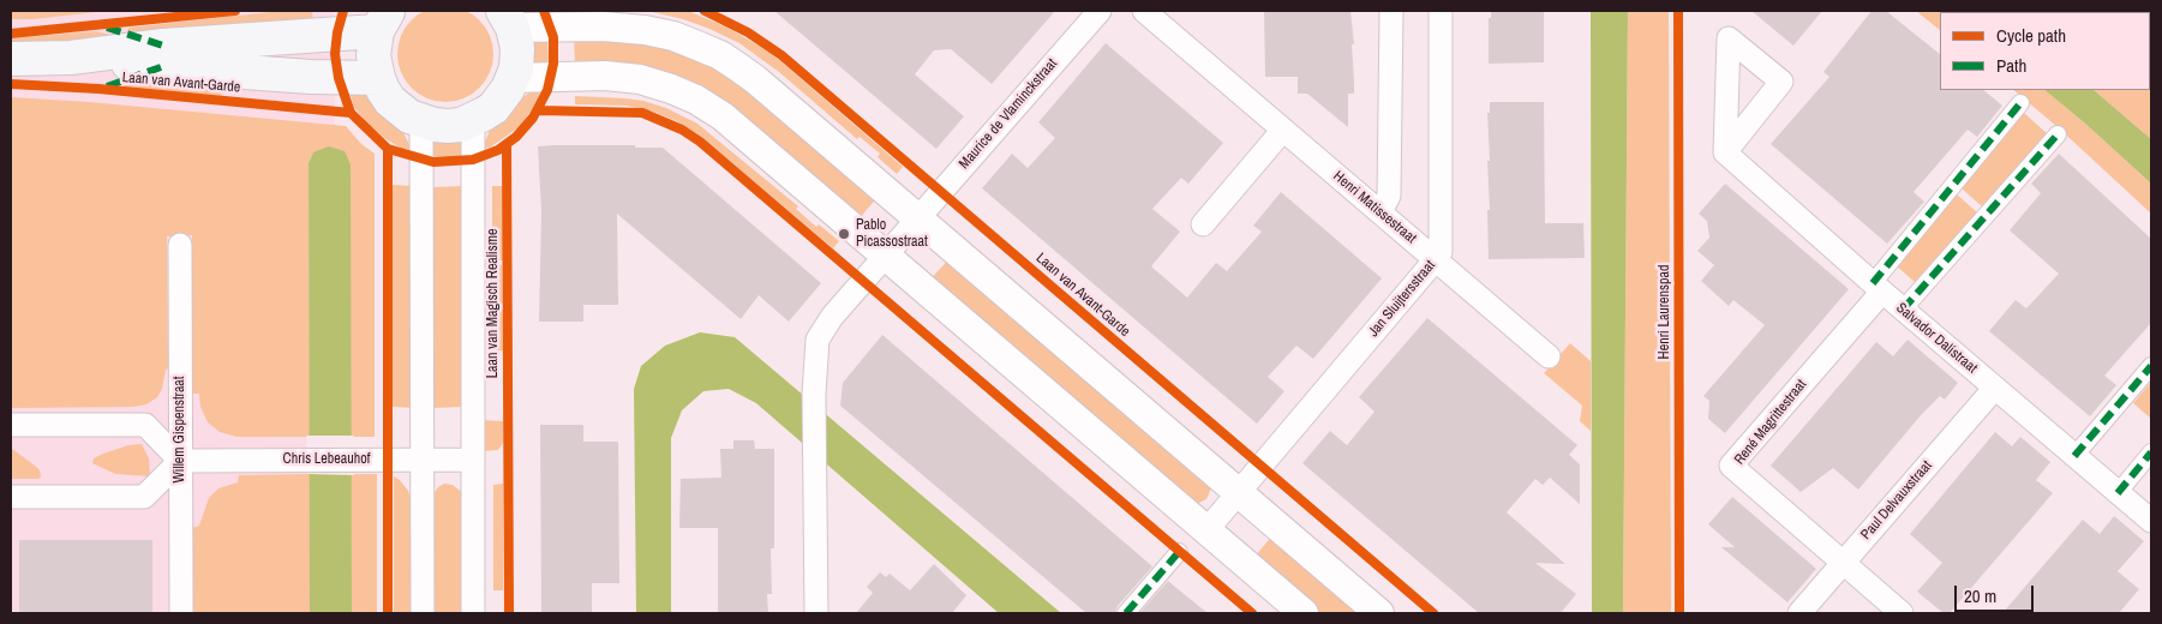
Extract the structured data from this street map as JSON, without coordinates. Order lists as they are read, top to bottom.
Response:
{
  "streets": {
    "main road": ["Laan van Avant-Garde"],
    "street": [
      "Maurice de Vlaminckstraat",
      "Henri Matissestraat",
      "Jan Sluijtersstraat",
      "Laan van Magisch Realisme",
      "Salvador Dalístraat",
      "René Magrittestraat",
      "Willem Gispenstraat",
      "Chris Lebeauhof",
      "Paul Delvauxstraat"
    ],
    "cycle path": ["Henri Laurenspad"]
  },
  "crossings": [
    ["Henri Matissestraat", "Jan Sluijtersstraat"],
    ["Laan van Magisch Realisme", "Chris Lebeauhof"],
    ["Salvador Dalístraat", "René Magrittestraat"],
    ["Salvador Dalístraat", "Paul Delvauxstraat"],
    ["René Magrittestraat", "Paul Delvauxstraat"],
    ["Willem Gispenstraat", "Chris Lebeauhof"]
  ],
  "places": ["Pablo Picassostraat"],
  "legend": ["Cycle path", "Path"],
  "scale_bar": "20 m"
}
